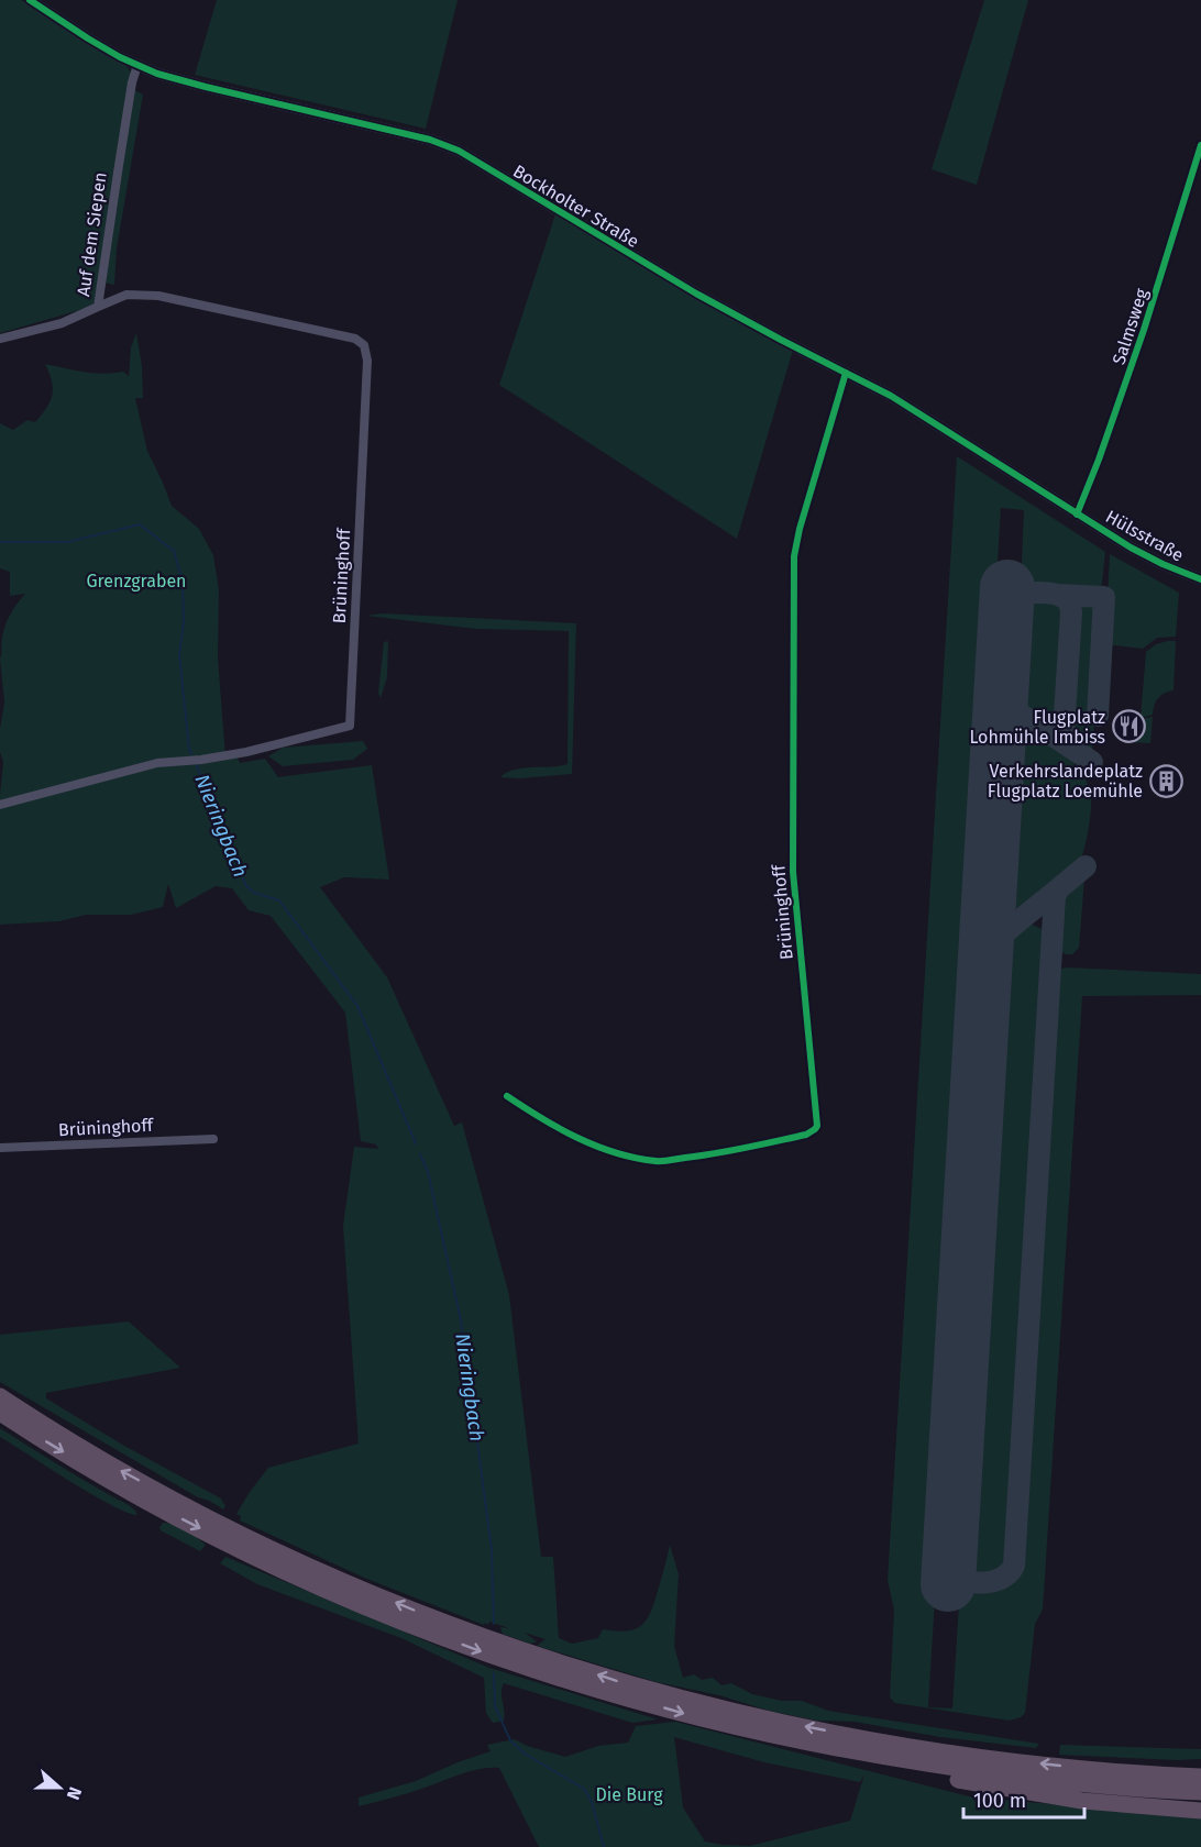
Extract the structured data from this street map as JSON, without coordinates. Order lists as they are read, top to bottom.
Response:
{
  "streets": {
    "street": [
      "Bockholter Straße",
      "Auf dem Siepen",
      "Salmsweg",
      "Hülsstraße",
      "Brüninghoff"
    ]
  },
  "crossings": [
    ["Bockholter Straße", "Auf dem Siepen"],
    ["Bockholter Straße", "Salmsweg"],
    ["Bockholter Straße", "Hülsstraße"],
    ["Bockholter Straße", "Brüninghoff"],
    ["Auf dem Siepen", "Brüninghoff"],
    ["Salmsweg", "Hülsstraße"]
  ],
  "water": ["Nieringbach"],
  "parks": ["Grenzgraben", "Die Burg"],
  "places": {
    "restaurant": ["Flugplatz Lohmühle Imbiss"],
    "building": ["Verkehrslandeplatz Flugplatz Loemühle"]
  },
  "scale_bar": "100 m",
  "north": "right"
}
